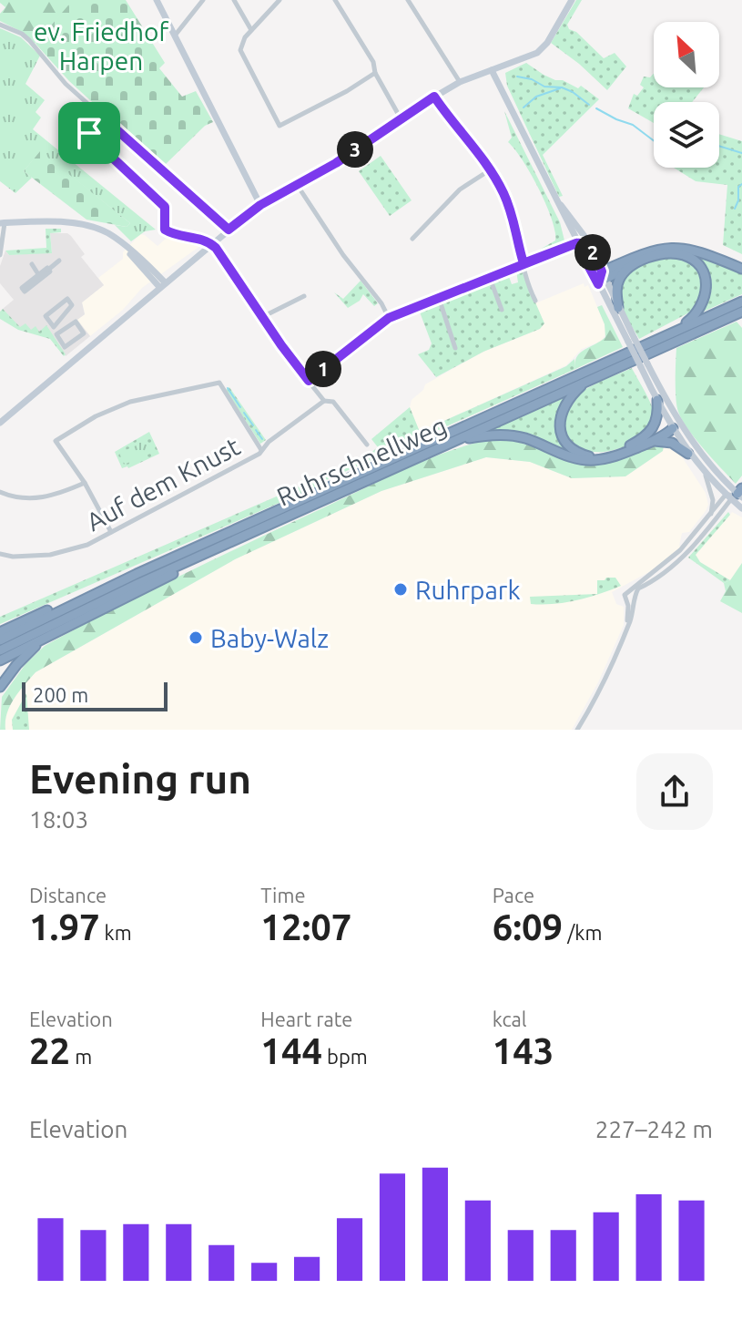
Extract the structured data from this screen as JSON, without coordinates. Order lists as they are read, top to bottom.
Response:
{
  "streets": {
    "highway": ["Ruhrschnellweg"],
    "street": ["Auf dem Knust"]
  },
  "parks": ["ev. Friedhof Harpen"],
  "places": ["Ruhrpark", "Baby-Walz"],
  "scale_bar": "200 m",
  "north": "top left",
  "page": {
    "pins": ["3", "2", "1"],
    "scale": "200 m",
    "heading": ["Evening run", "18:03"],
    "stats": [
      ["Distance", "1.97 km"],
      ["Time", "12:07"],
      ["Pace", "6:09 /km"],
      ["Elevation", "22 m"],
      ["Heart rate", "144 bpm"],
      ["kcal", "143"]
    ],
    "chart": ["Elevation", "227–242 m"]
  }
}
